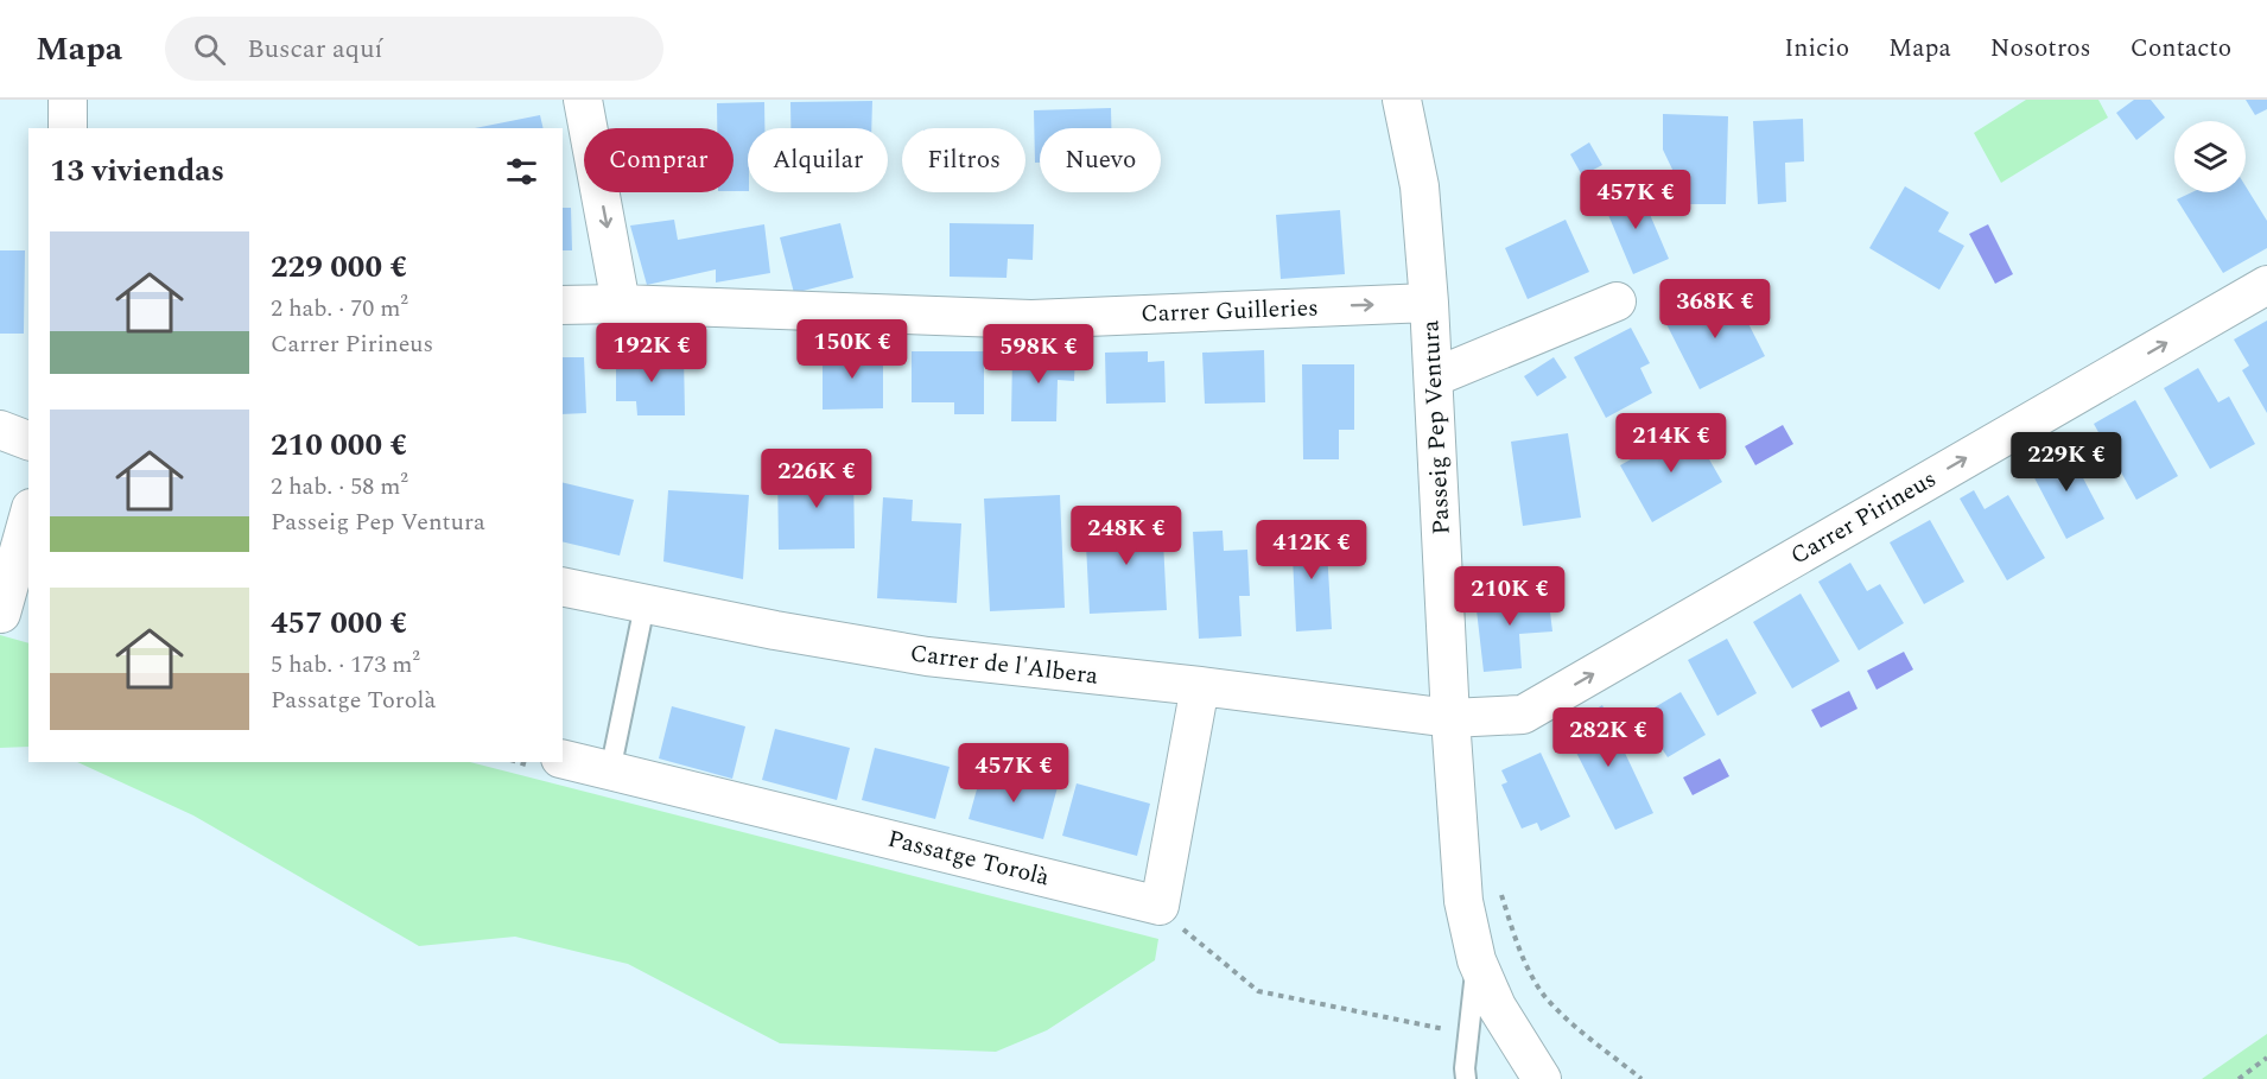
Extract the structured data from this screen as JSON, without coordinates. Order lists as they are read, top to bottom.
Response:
{
  "streets": {
    "street": [
      "Carrer Guilleries",
      "Passeig Pep Ventura",
      "Carrer Pirineus",
      "Carrer de l'Albera",
      "Passatge Torolà"
    ]
  },
  "crossings": [
    ["Carrer Guilleries", "Passeig Pep Ventura"],
    ["Passeig Pep Ventura", "Carrer Pirineus"],
    ["Passeig Pep Ventura", "Carrer de l'Albera"],
    ["Carrer Pirineus", "Carrer de l'Albera"],
    ["Carrer de l'Albera", "Passatge Torolà"]
  ],
  "one_way": ["Carrer Guilleries", "Carrer Pirineus"],
  "page": {
    "header": "Mapa",
    "search": "Buscar aquí",
    "nav": [
      "Inicio",
      "Mapa",
      "Nosotros",
      "Contacto"
    ],
    "chip": [
      "Comprar",
      "Alquilar",
      "Filtros",
      "Nuevo"
    ],
    "heading": "13 viviendas",
    "price": [
      "457K €",
      "368K €",
      "150K €",
      "192K €",
      "598K €",
      "214K €",
      "229K €",
      "226K €",
      "248K €",
      "412K €",
      "210K €",
      "282K €",
      "457K €"
    ],
    "list": [
      {
        "name": "229 000 €",
        "note": "2 hab. · 70 m² · Carrer Pirineus"
      },
      {
        "name": "210 000 €",
        "note": "2 hab. · 58 m² · Passeig Pep Ventura"
      },
      {
        "name": "457 000 €",
        "note": "5 hab. · 173 m² · Passatge Torolà"
      }
    ]
  }
}
